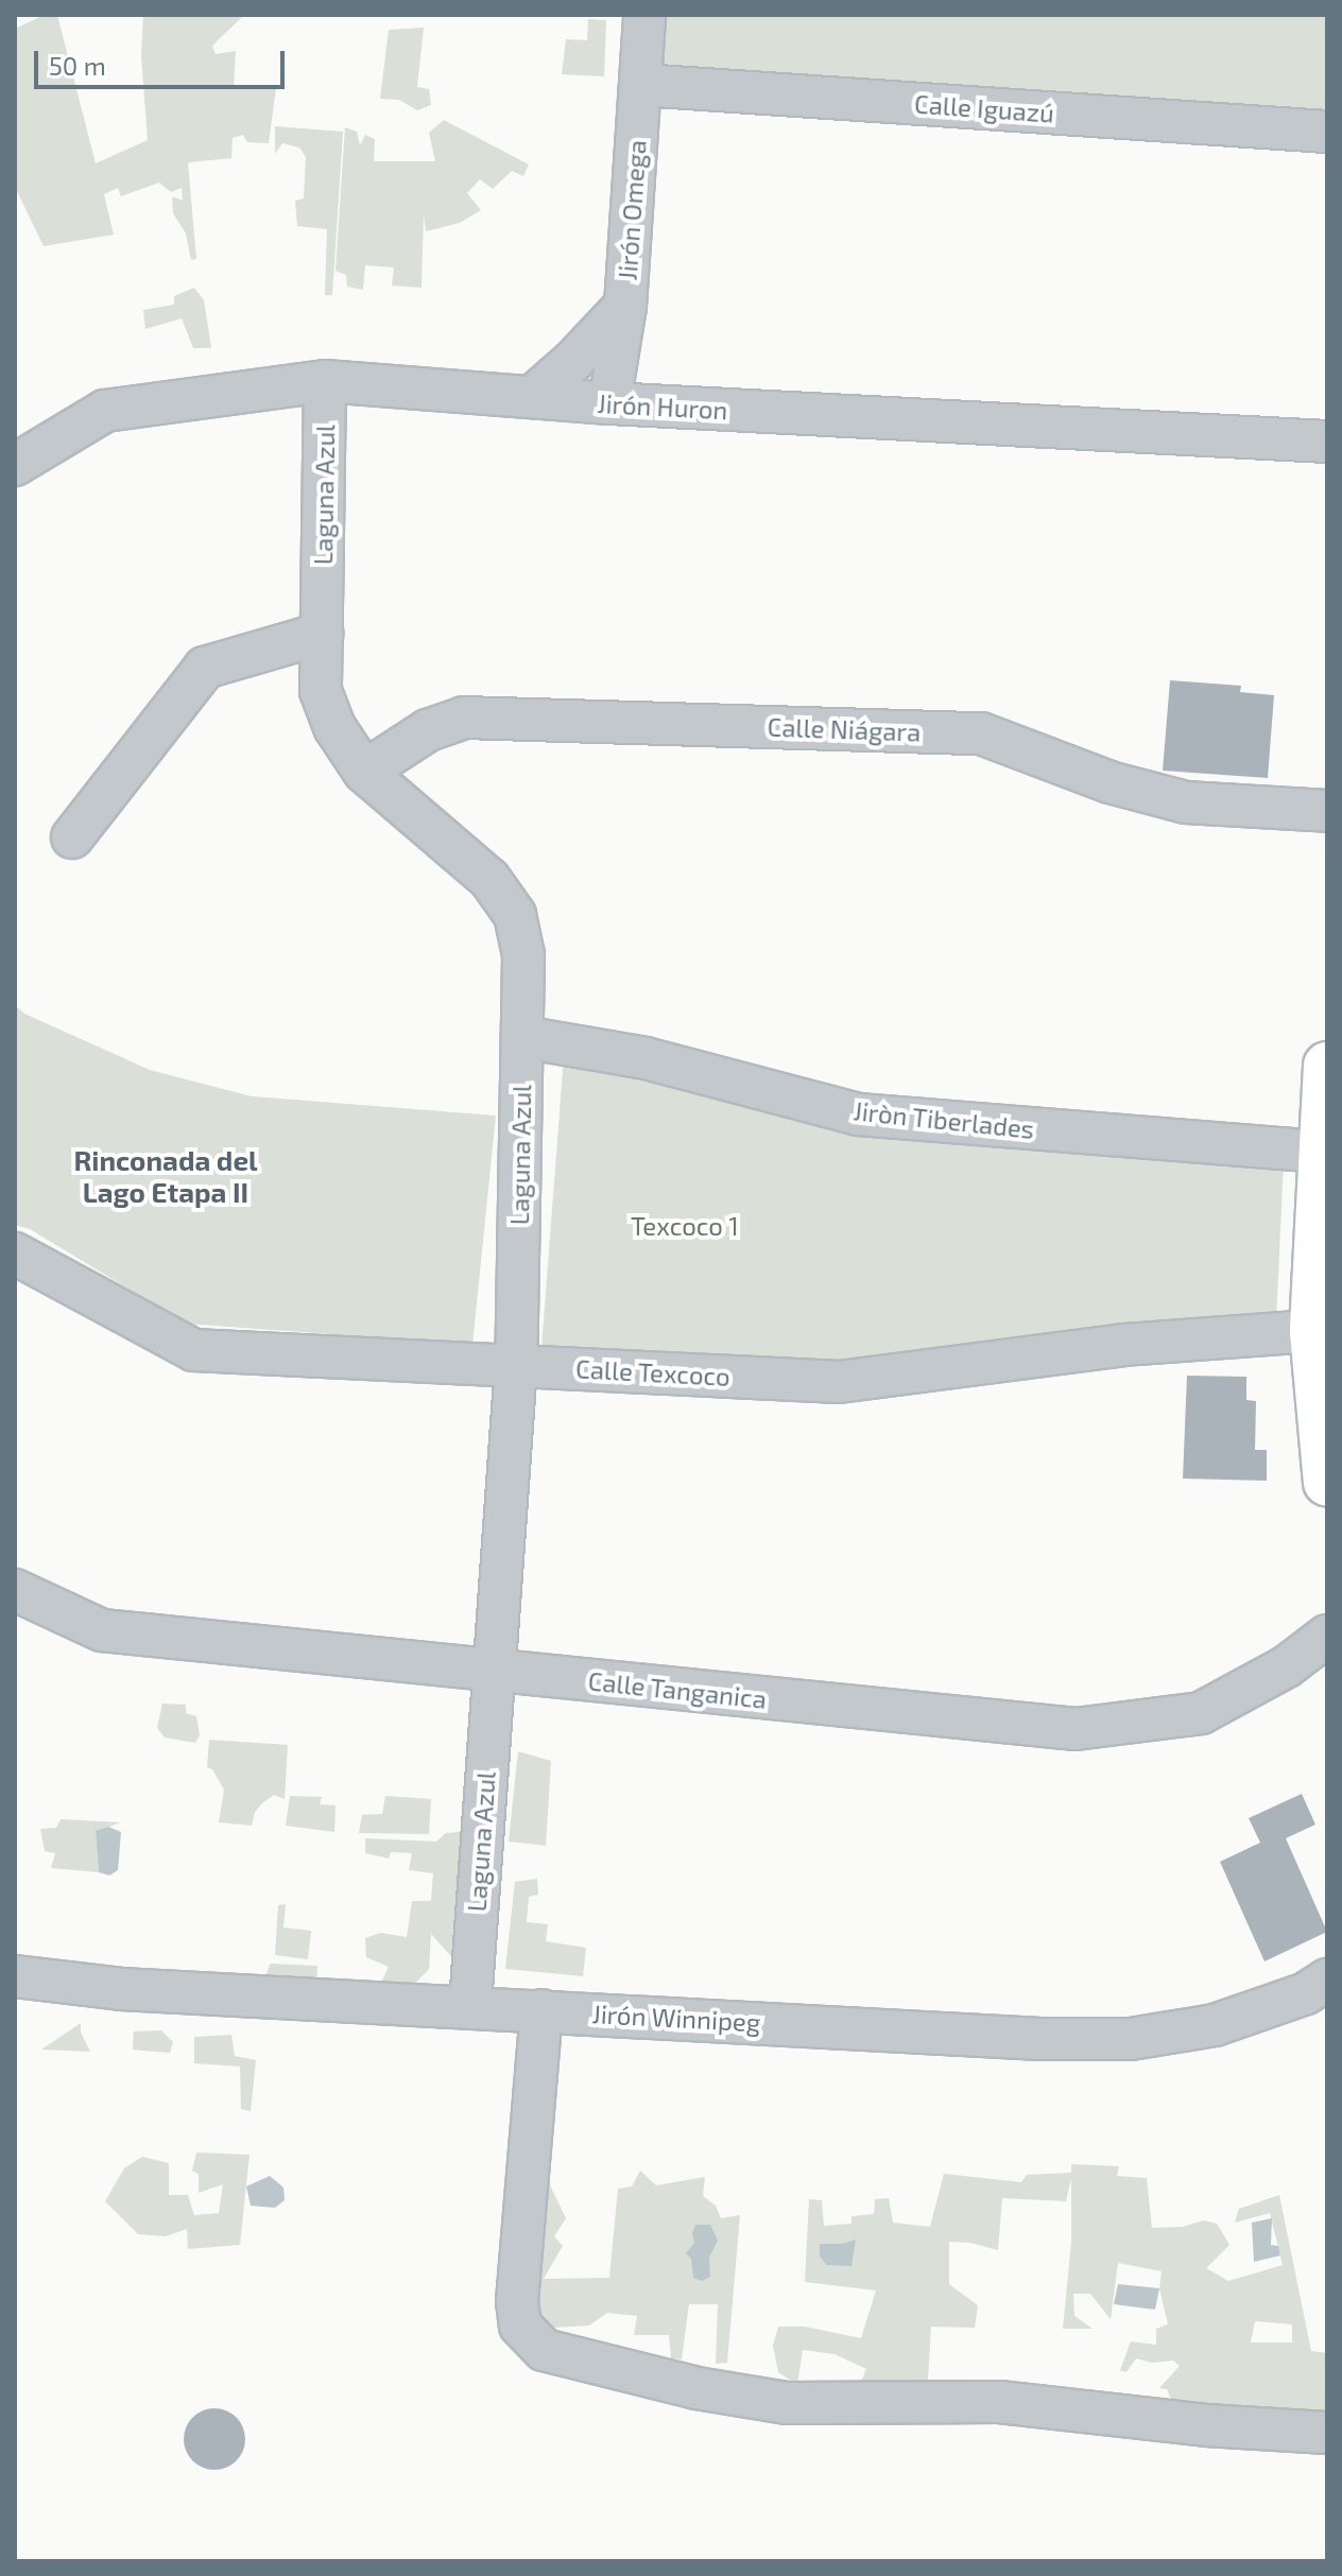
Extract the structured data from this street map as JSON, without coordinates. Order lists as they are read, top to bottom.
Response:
{
  "streets": {
    "street": [
      "Calle Iguazú",
      "Jirón Omega",
      "Jirón Huron",
      "Laguna Azul",
      "Calle Niágara",
      "Jiròn Tiberlades",
      "Calle Texcoco",
      "Calle Tanganica",
      "Jirón Winnipeg"
    ]
  },
  "crossings": [
    ["Calle Iguazú", "Jirón Omega"],
    ["Jirón Omega", "Jirón Huron"],
    ["Jirón Huron", "Laguna Azul"],
    ["Laguna Azul", "Calle Niágara"],
    ["Laguna Azul", "Jiròn Tiberlades"],
    ["Laguna Azul", "Calle Texcoco"],
    ["Laguna Azul", "Calle Tanganica"],
    ["Laguna Azul", "Jirón Winnipeg"]
  ],
  "districts": ["Rinconada del Lago Etapa II"],
  "parks": ["Texcoco 1"],
  "scale_bar": "50 m"
}
